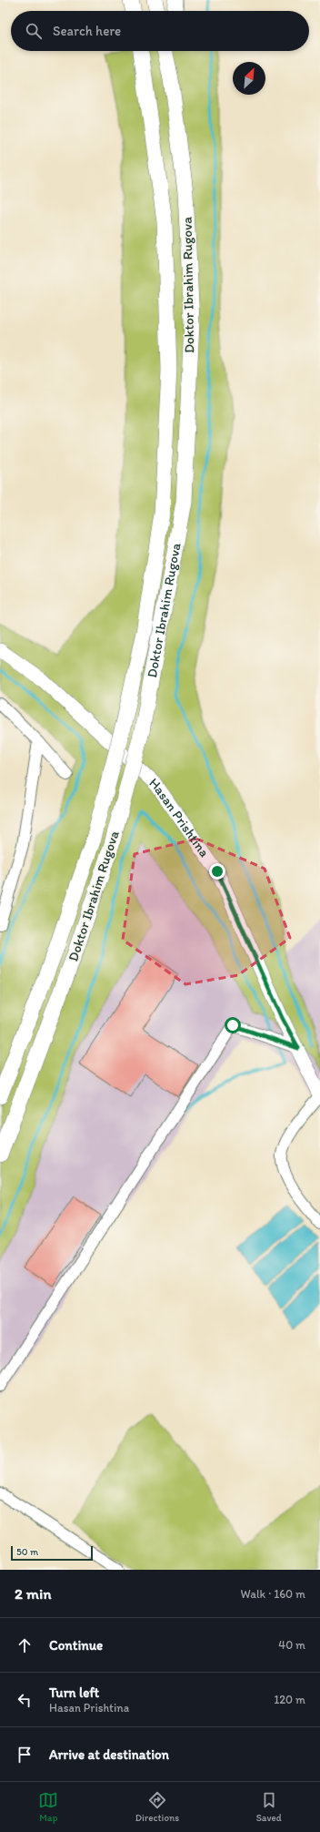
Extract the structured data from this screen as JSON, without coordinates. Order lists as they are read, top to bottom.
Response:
{
  "streets": {
    "highway": ["Doktor Ibrahim Rugova"],
    "main road": ["Hasan Prishtina"]
  },
  "scale_bar": "50 m",
  "north": "top right",
  "page": {
    "search": "Search here",
    "scale": "50 m",
    "heading": ["2 min", "Walk · 160 m"],
    "list": [
      ["Continue", "40 m"],
      ["Turn left", "Hasan Prishtina", "120 m"],
      "Arrive at destination"
    ],
    "nav": ["Map", "Directions", "Saved"]
  }
}
